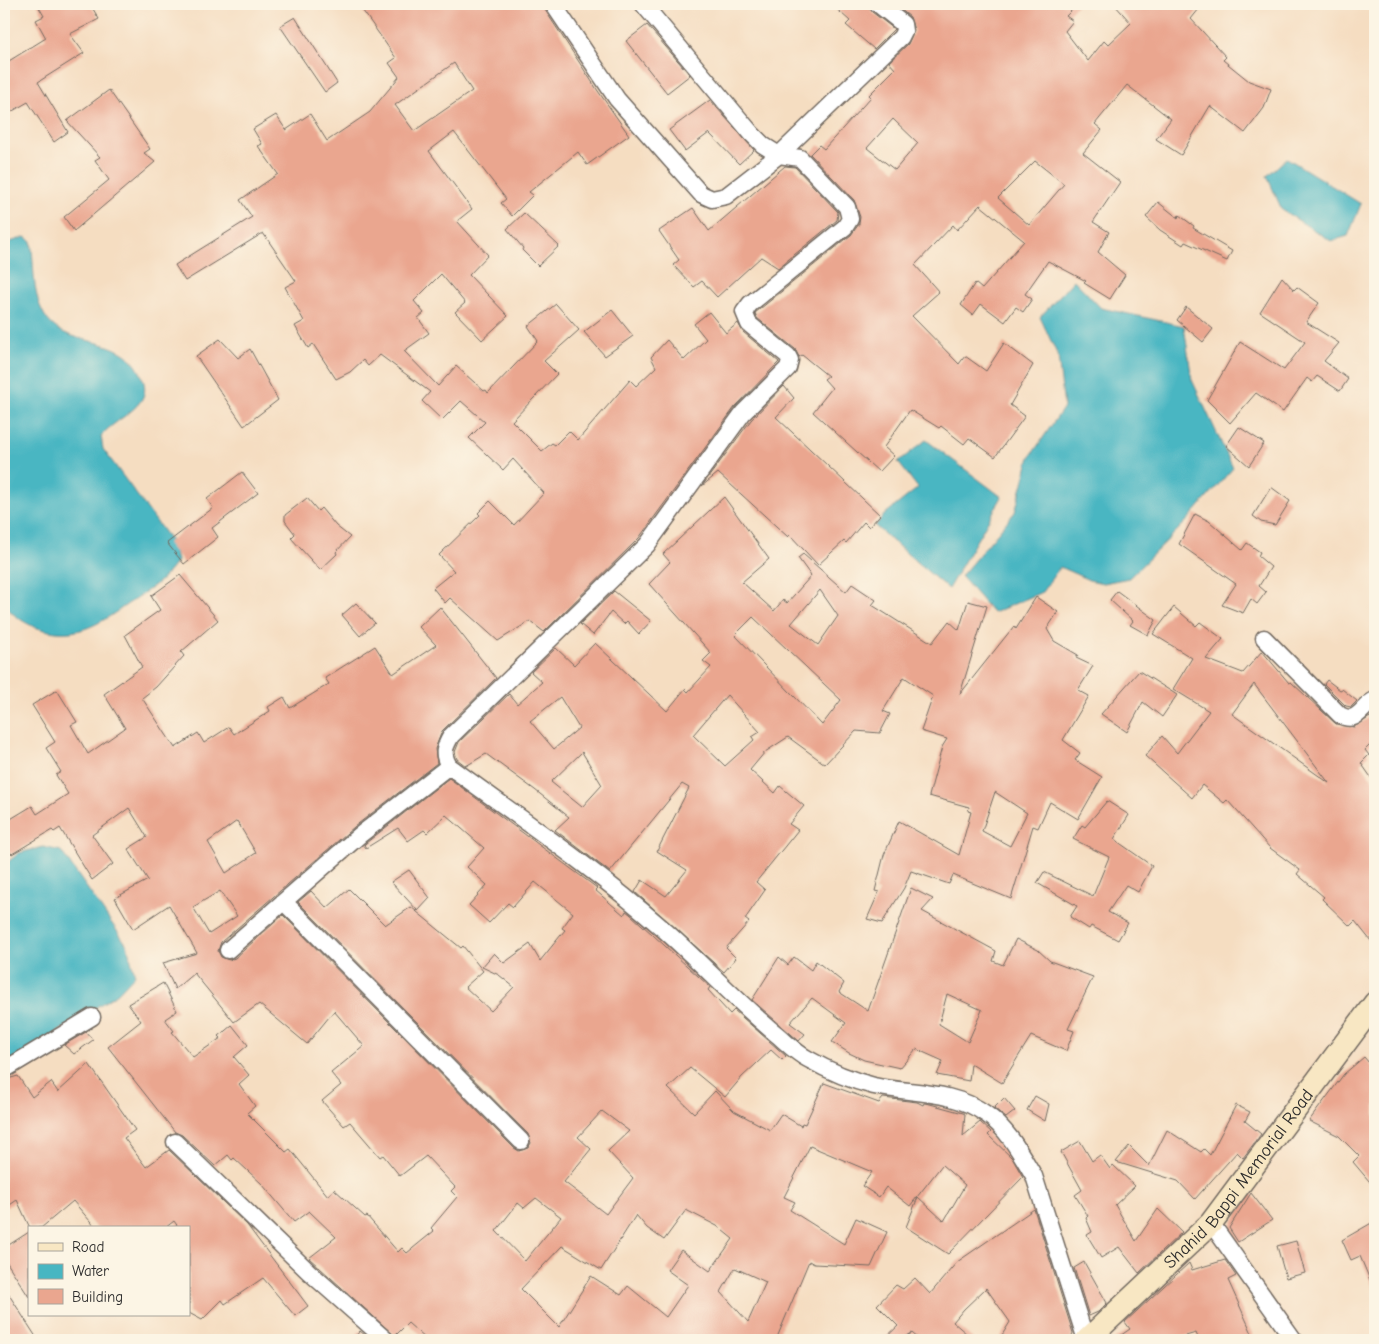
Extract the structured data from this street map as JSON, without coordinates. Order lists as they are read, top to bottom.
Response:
{
  "streets": {
    "street": ["Shahid Bappi Memorial Road"]
  },
  "legend": ["Road", "Water", "Building"]
}
